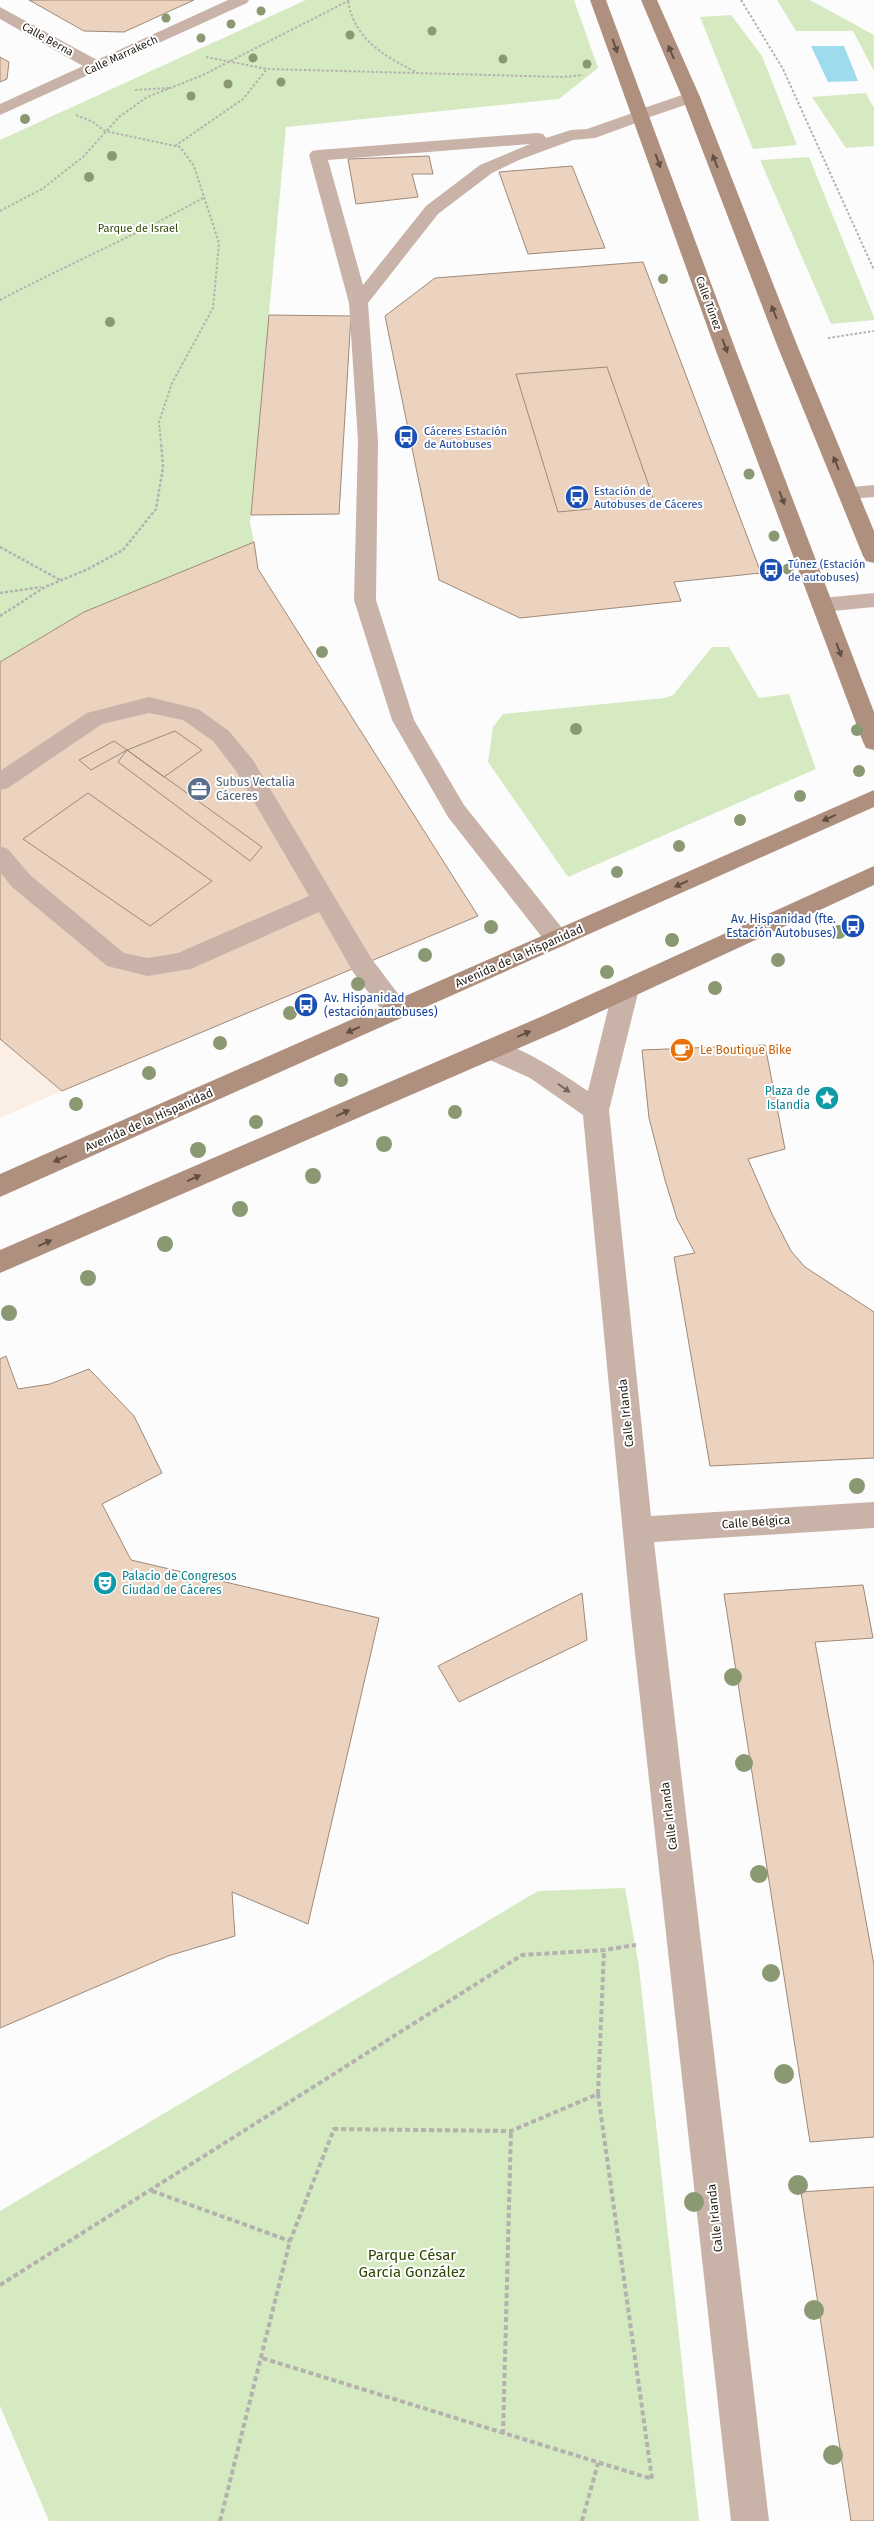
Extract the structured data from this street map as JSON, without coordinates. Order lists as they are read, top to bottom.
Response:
{
  "streets": {
    "main road": ["Calle Túnez", "Avenida de la Hispanidad"],
    "street": [
      "Calle Berna",
      "Calle Marrakech",
      "Calle Irlanda",
      "Calle Bélgica"
    ]
  },
  "crossings": [
    ["Calle Berna", "Calle Marrakech"],
    ["Calle Irlanda", "Calle Bélgica"]
  ],
  "parks": ["Parque de Israel", "Parque César García González"],
  "places": {
    "bus stop": [
      "Cáceres Estación de Autobuses",
      "Estación de Autobuses de Cáceres",
      "Túnez (Estación de autobuses)",
      "Av. Hispanidad (fte. Estación Autobuses)",
      "Av. Hispanidad (estación autobuses)"
    ],
    "office": ["Subus Vectalia Cáceres"],
    "cafe": ["Le Boutique Bike"],
    "place": ["Plaza de Islandia"],
    "theatre": ["Palacio de Congresos Ciudad de Cáceres"]
  }
}
